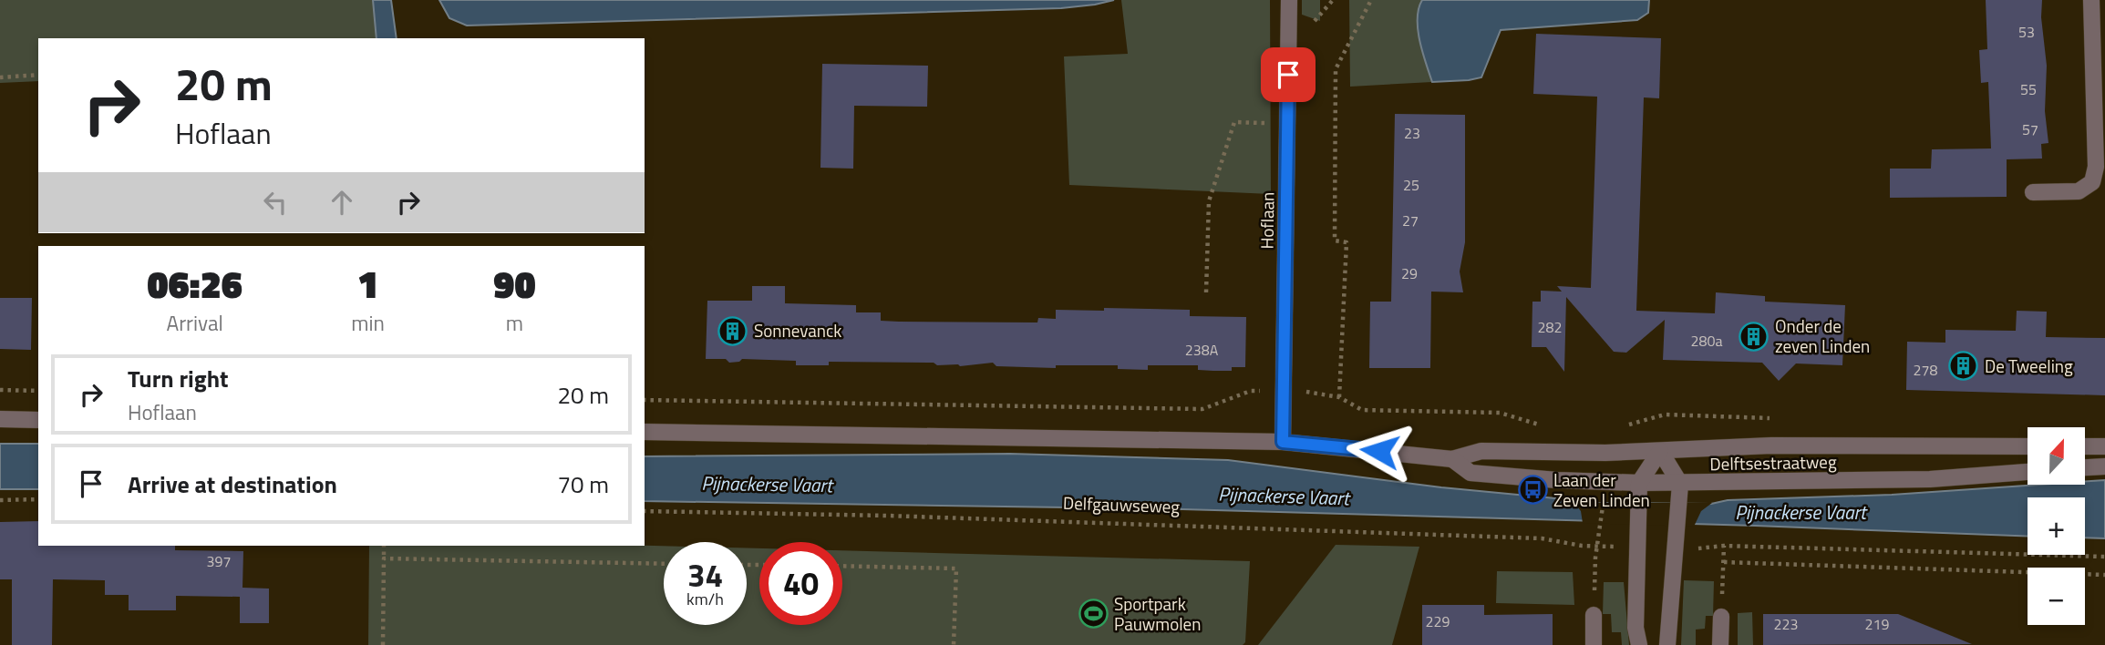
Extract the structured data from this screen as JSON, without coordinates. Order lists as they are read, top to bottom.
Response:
{
  "streets": {
    "street": ["Hoflaan", "Delftsestraatweg"],
    "path": ["Delfgauwseweg"]
  },
  "water": ["Pijnackerse Vaart"],
  "places": {
    "building": ["Sonnevanck", "Onder de zeven Linden", "De Tweeling"],
    "bus stop": ["Laan der Zeven Linden"],
    "sports": ["Sportpark Pauwmolen"]
  },
  "house_numbers": [
    "53",
    "55",
    "57",
    "23",
    "25",
    "27",
    "29",
    "282",
    "280a",
    "238A",
    "278",
    "397",
    "229",
    "223",
    "219"
  ],
  "north": "top",
  "page": {
    "turn": ["20 m", "Hoflaan"],
    "eta": [
      "06:26",
      "Arrival",
      "1",
      "min",
      "90",
      "m"
    ],
    "list": [
      {
        "name": "Turn right",
        "note": "Hoflaan",
        "value": "20 m"
      },
      {
        "name": "Arrive at destination",
        "value": "70 m"
      }
    ],
    "map_buttons": ["+", "−"],
    "speed": "34 km/h",
    "limit": "40"
  }
}
